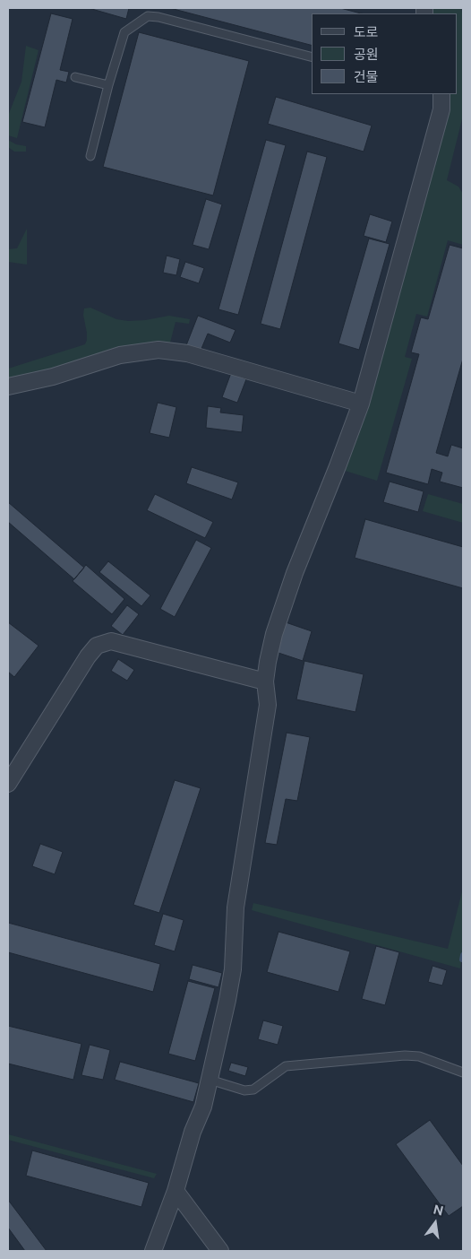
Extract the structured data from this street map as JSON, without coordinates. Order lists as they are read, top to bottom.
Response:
{
  "legend": ["도로", "공원", "건물"],
  "north": "top"
}
